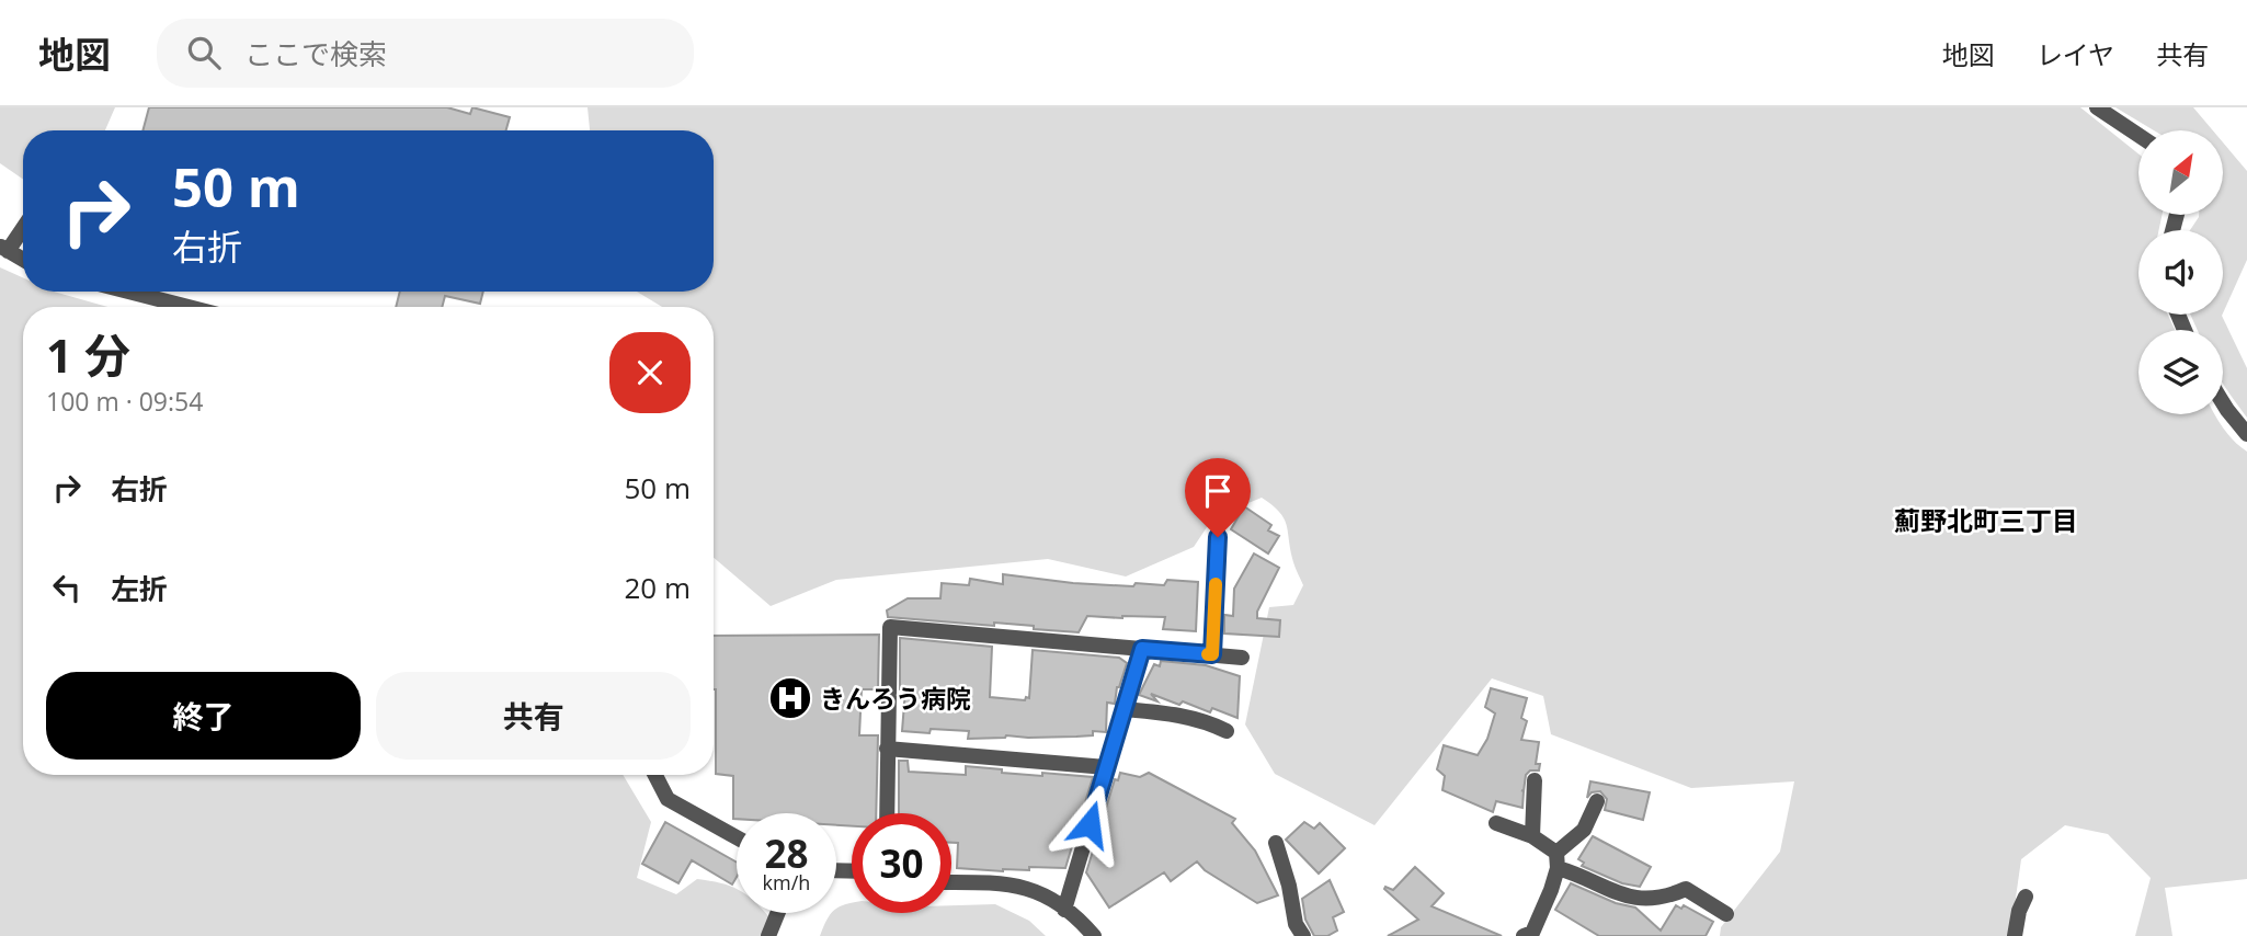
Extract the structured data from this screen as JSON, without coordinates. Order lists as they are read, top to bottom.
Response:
{
  "districts": ["薊野北町三丁目"],
  "places": {
    "hospital": ["きんろう病院"]
  },
  "north": "top right",
  "page": {
    "header": "地図",
    "search": "ここで検索",
    "nav": ["地図", "レイヤ", "共有"],
    "turn": ["50 m", "右折"],
    "heading": ["1 分", "100 m · 09:54"],
    "list": [
      {
        "name": "右折",
        "value": "50 m"
      },
      {
        "name": "左折",
        "value": "20 m"
      }
    ],
    "buttons": ["終了", "共有"],
    "speed": "28 km/h",
    "limit": "30"
  }
}
